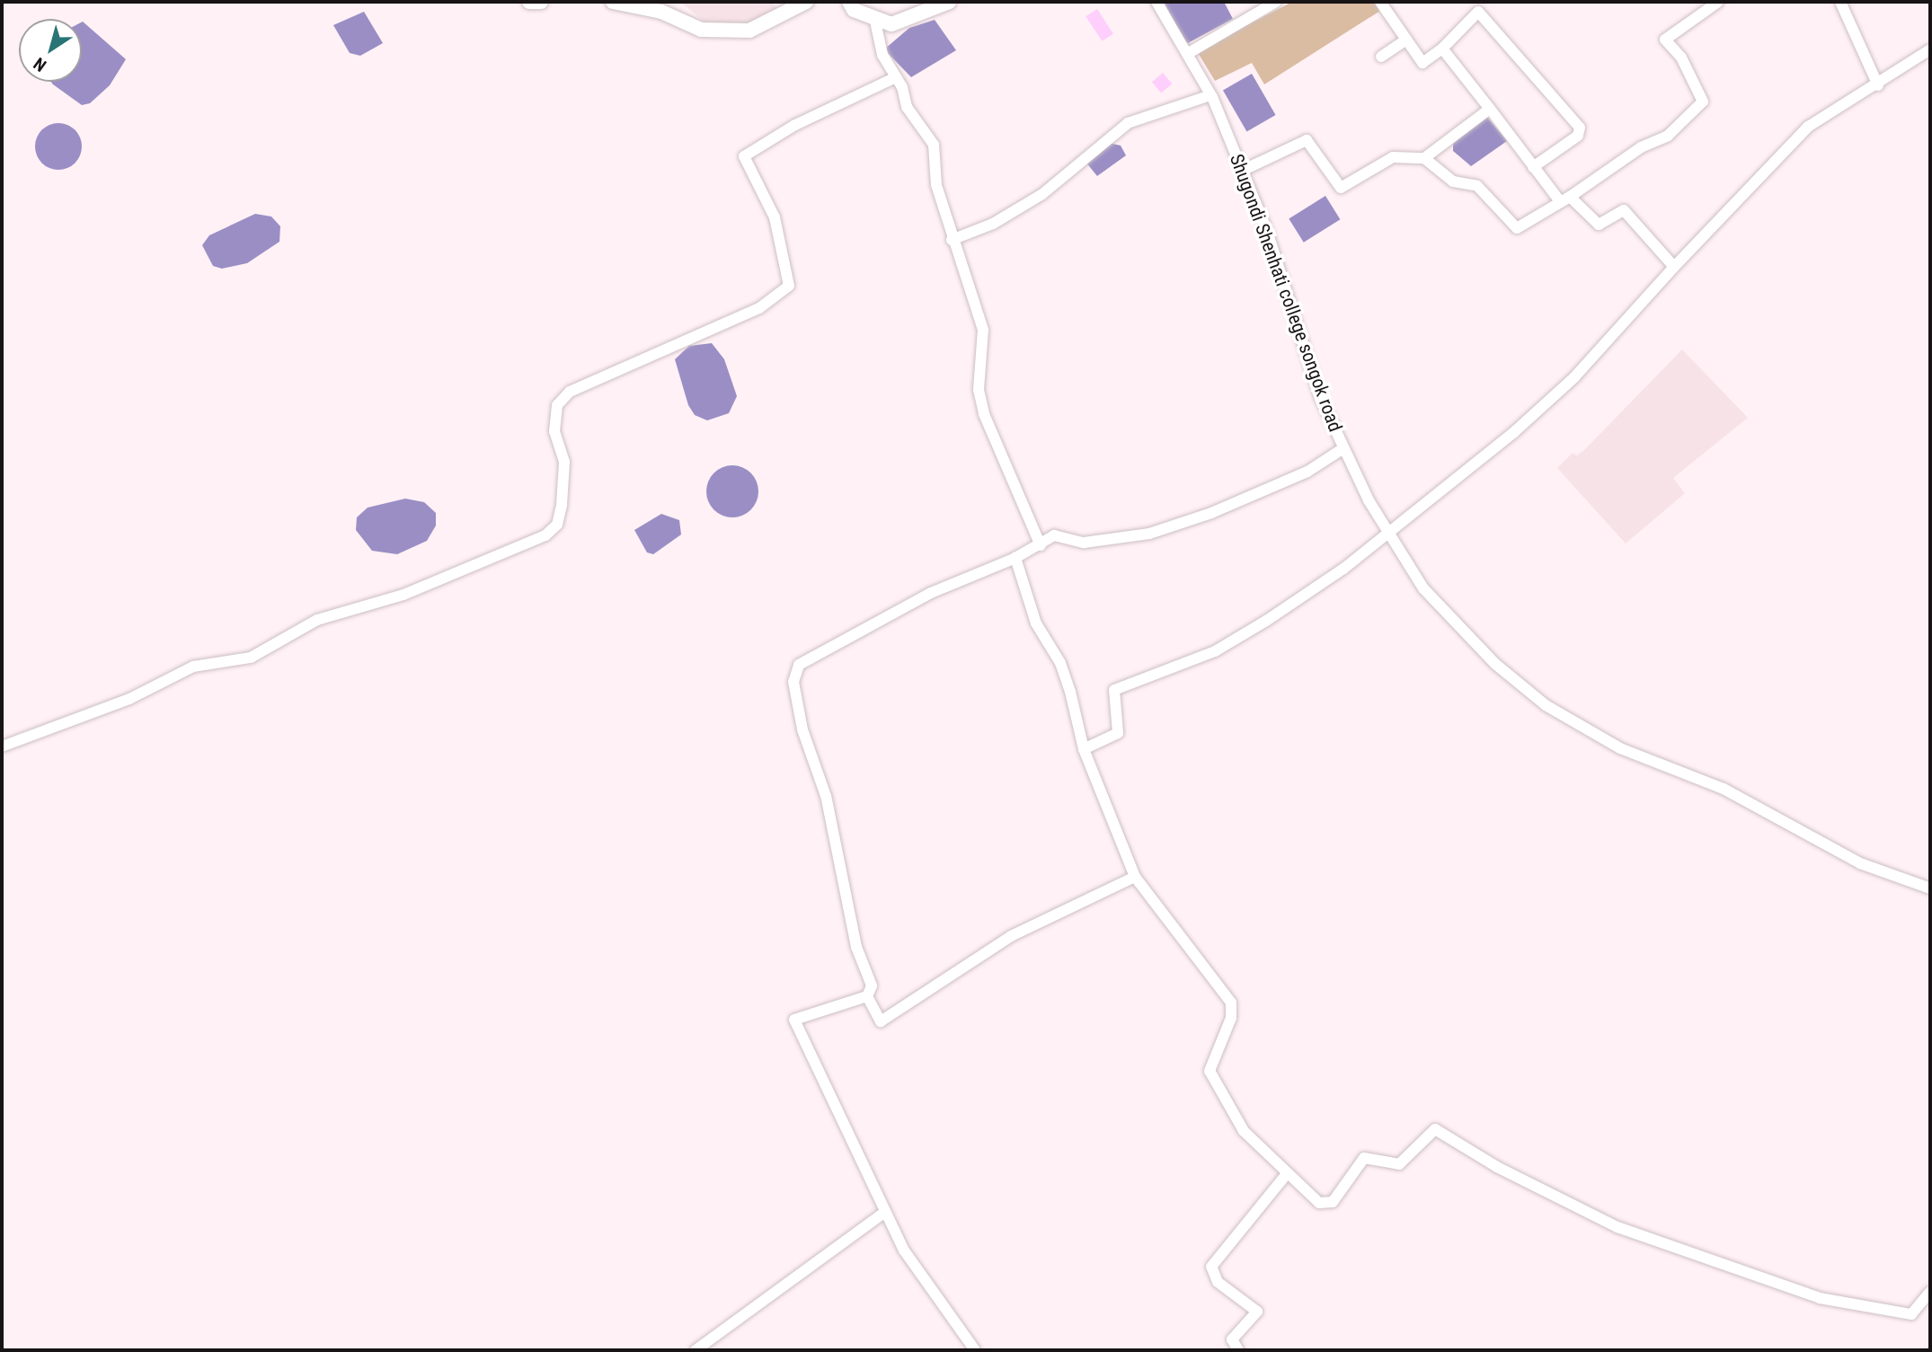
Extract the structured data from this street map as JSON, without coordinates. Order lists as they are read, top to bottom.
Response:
{
  "streets": {
    "street": ["Shugondi Shenhati college songok road"]
  },
  "north": "bottom left"
}
